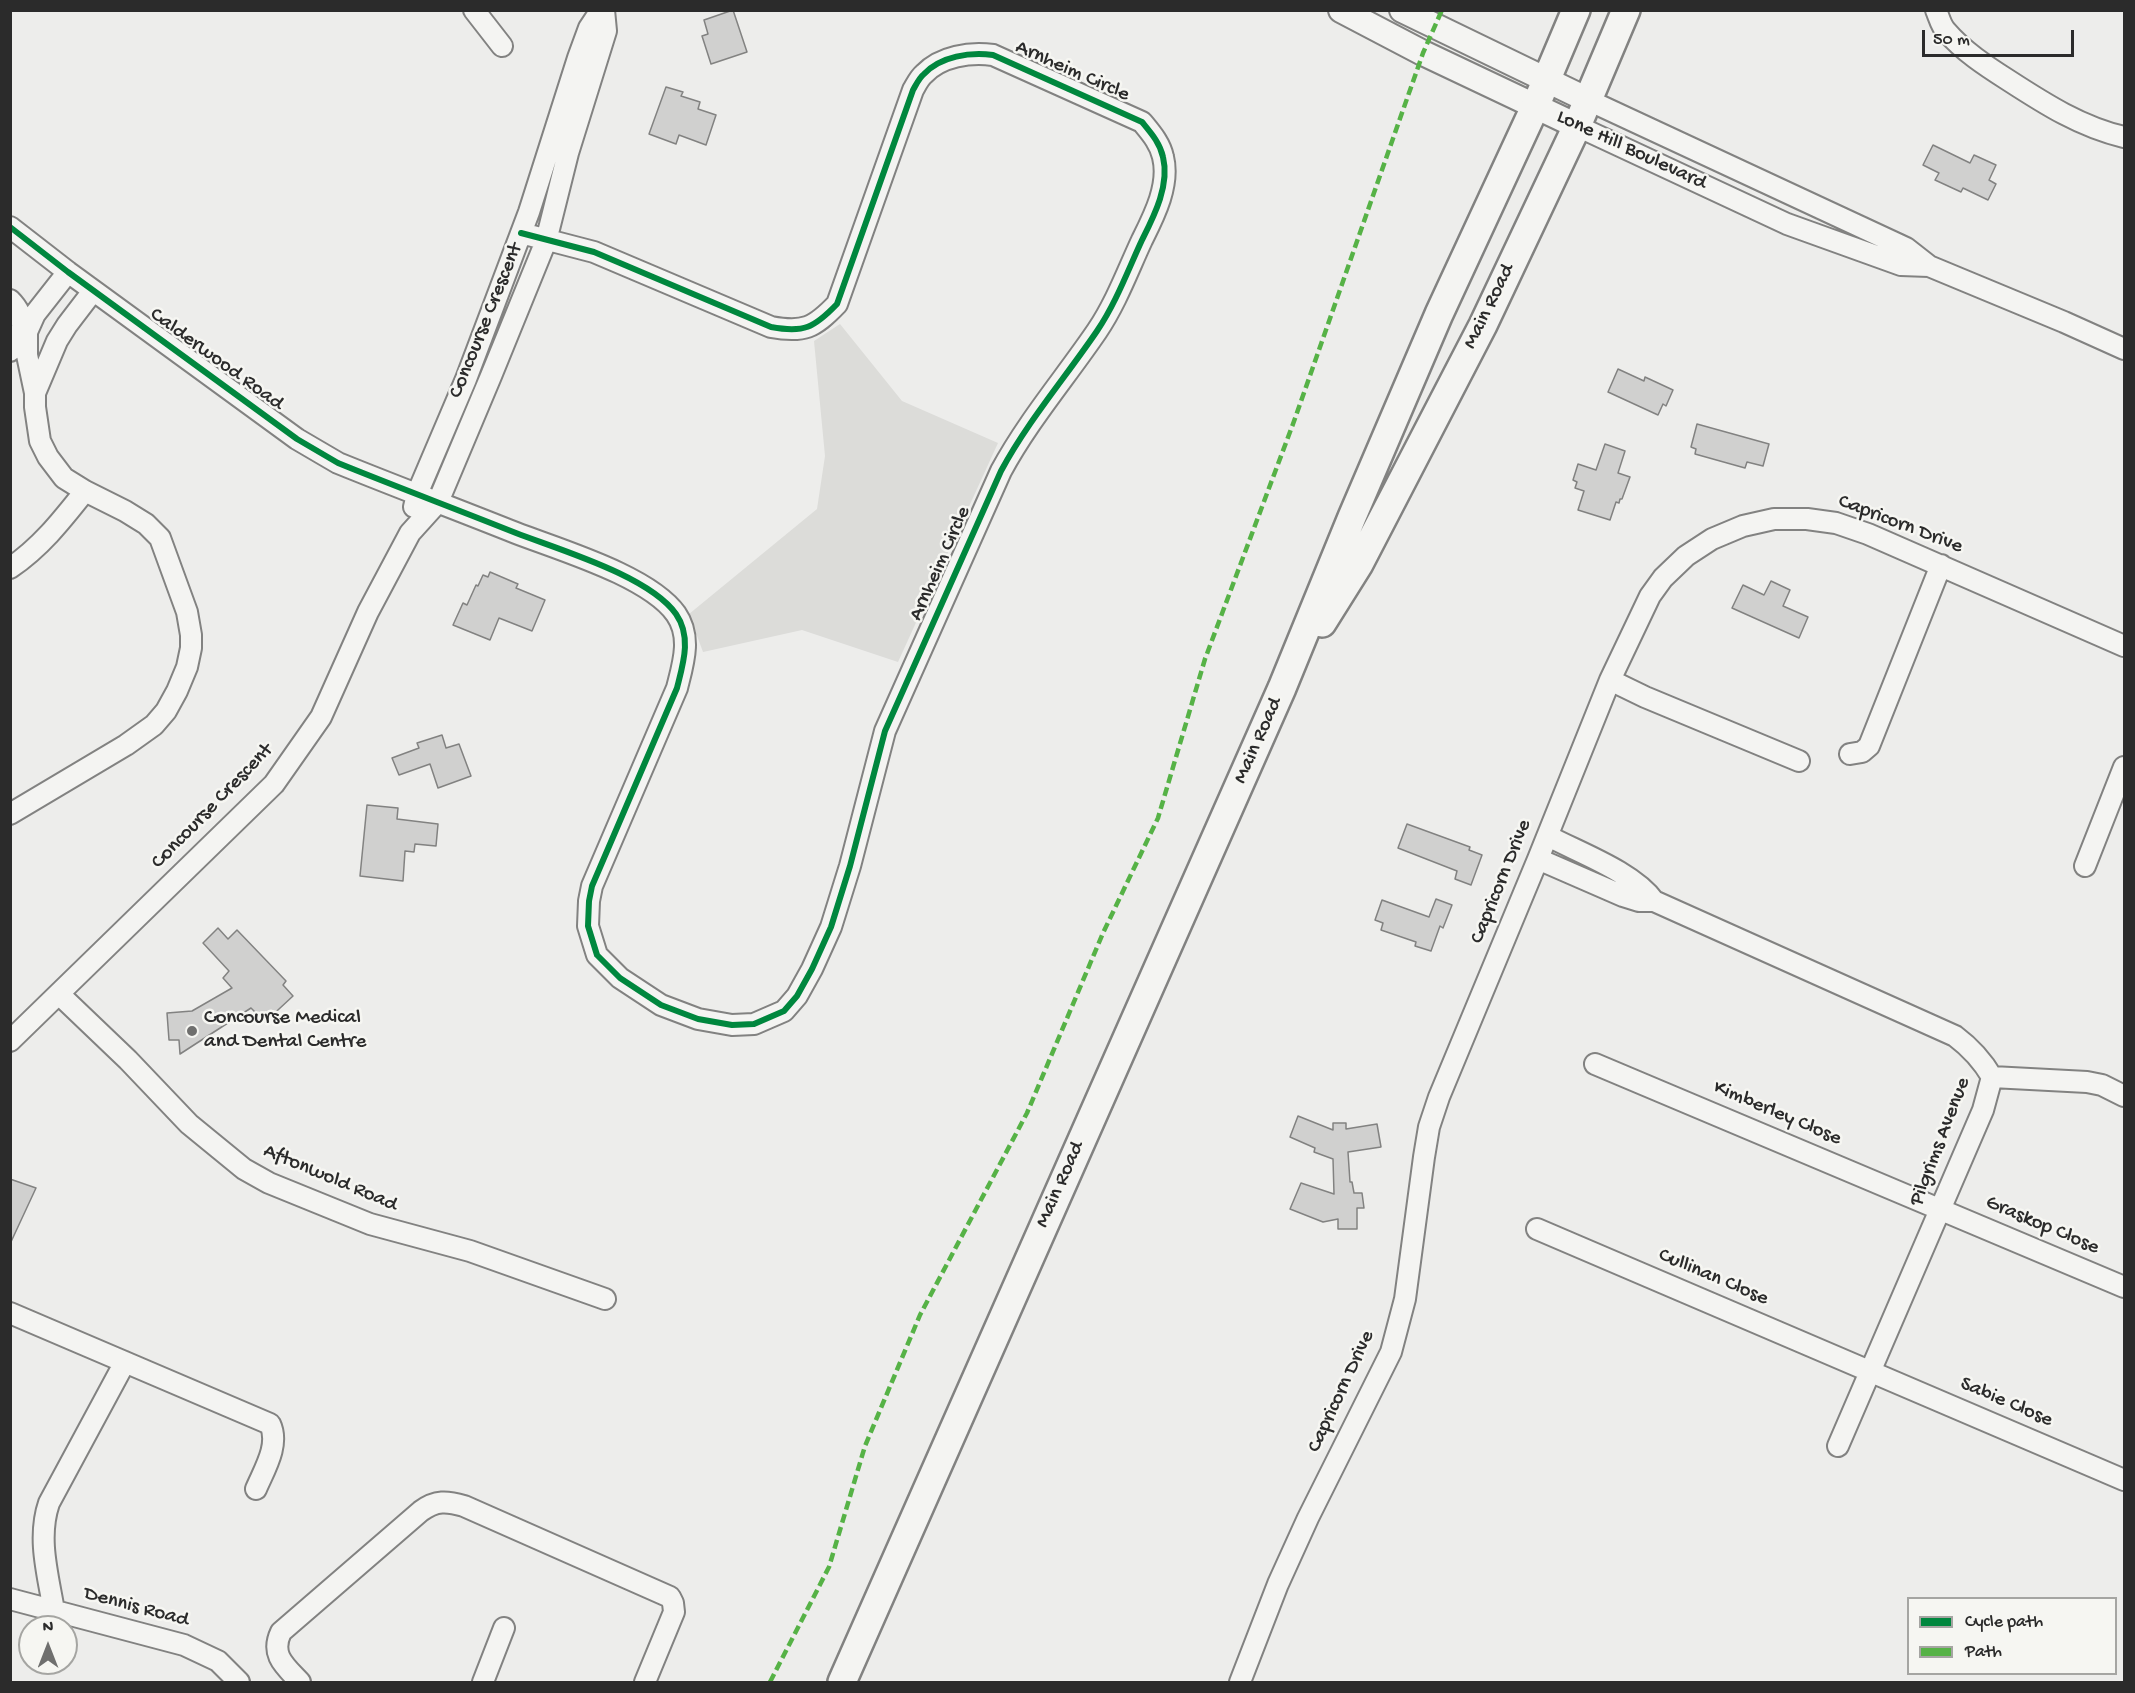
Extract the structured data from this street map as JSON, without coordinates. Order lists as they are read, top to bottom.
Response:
{
  "streets": {
    "main road": ["Main Road"],
    "street": [
      "Arnheim Circle",
      "Lone Hill Boulevard",
      "Concourse Crescent",
      "Calderwood Road",
      "Capricorn Drive",
      "Kimberley Close",
      "Pilgrims Avenue",
      "Aftonwold Road",
      "Graskop Close",
      "Cullinan Close",
      "Sabie Close",
      "Dennis Road"
    ]
  },
  "crossings": [
    ["Arnheim Circle", "Concourse Crescent"],
    ["Arnheim Circle", "Calderwood Road"],
    ["Lone Hill Boulevard", "Main Road"],
    ["Concourse Crescent", "Calderwood Road"],
    ["Concourse Crescent", "Aftonwold Road"],
    ["Capricorn Drive", "Pilgrims Avenue"],
    ["Kimberley Close", "Pilgrims Avenue"],
    ["Kimberley Close", "Graskop Close"],
    ["Pilgrims Avenue", "Graskop Close"],
    ["Pilgrims Avenue", "Cullinan Close"],
    ["Pilgrims Avenue", "Sabie Close"],
    ["Cullinan Close", "Sabie Close"]
  ],
  "places": ["Concourse Medical and Dental Centre"],
  "legend": ["Cycle path", "Path"],
  "scale_bar": "50 m",
  "north": "top"
}
